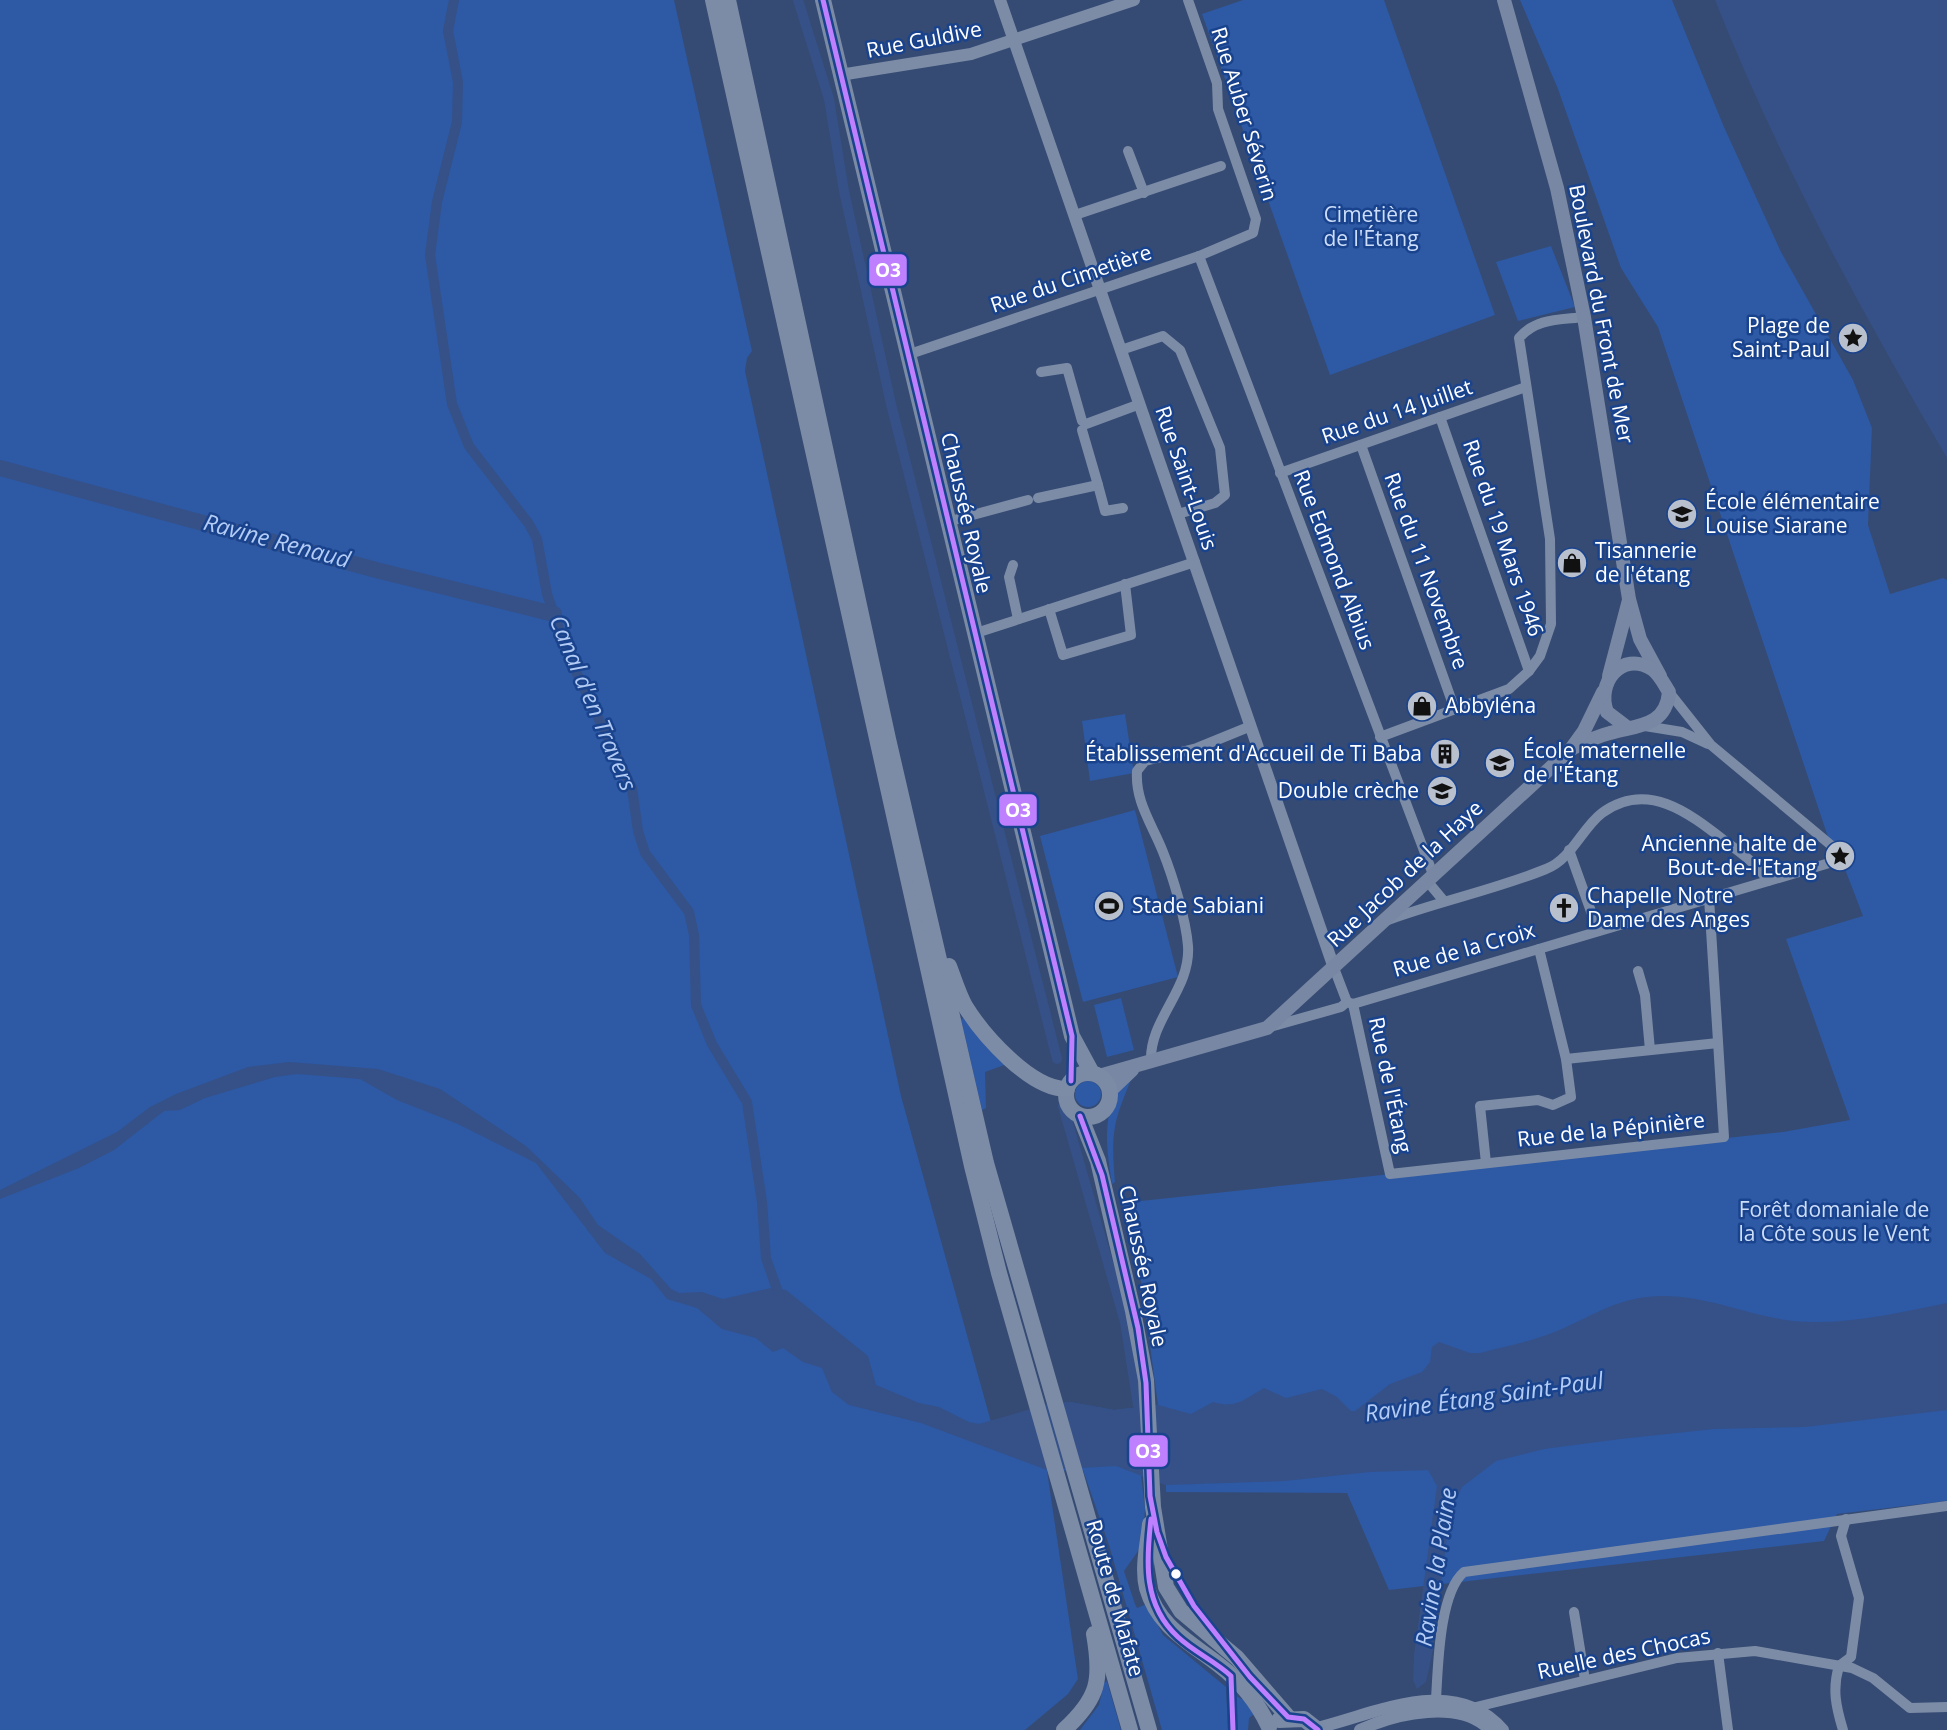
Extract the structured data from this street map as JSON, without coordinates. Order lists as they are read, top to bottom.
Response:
{
  "streets": {
    "highway": ["Route de Mafate"],
    "main road": [
      "Boulevard du Front de Mer",
      "Chaussée Royale",
      "Rue Jacob de la Haye",
      "Rue de la Croix"
    ],
    "street": [
      "Rue Guldive",
      "Rue Auber Séverin",
      "Rue du Cimetière",
      "Rue du 14 Juillet",
      "Rue Saint-Louis",
      "Rue du 19 Mars 1946",
      "Rue Edmond Albius",
      "Rue du 11 Novembre",
      "Rue de l'Étang",
      "Rue de la Pépinière",
      "Ruelle des Chocas"
    ]
  },
  "crossings": [
    ["Rue Guldive", "Rue Saint-Louis"],
    ["Rue Guldive", "Chaussée Royale"],
    ["Rue Auber Séverin", "Rue du Cimetière"],
    ["Rue Auber Séverin", "Rue Saint-Louis"],
    ["Rue du Cimetière", "Rue Saint-Louis"],
    ["Rue du Cimetière", "Chaussée Royale"],
    ["Rue du Cimetière", "Rue Edmond Albius"],
    ["Boulevard du Front de Mer", "Rue Jacob de la Haye"],
    ["Boulevard du Front de Mer", "Rue de la Croix"],
    ["Rue du 14 Juillet", "Rue du 19 Mars 1946"],
    ["Rue du 14 Juillet", "Rue Edmond Albius"],
    ["Rue du 14 Juillet", "Rue du 11 Novembre"],
    ["Rue Saint-Louis", "Rue Jacob de la Haye"],
    ["Rue Saint-Louis", "Rue de l'Étang"],
    ["Chaussée Royale", "Rue de la Croix"],
    ["Rue Edmond Albius", "Rue Jacob de la Haye"],
    ["Rue Jacob de la Haye", "Rue de la Croix"],
    ["Rue Jacob de la Haye", "Rue de l'Étang"],
    ["Rue de la Croix", "Rue de l'Étang"],
    ["Rue de la Croix", "Rue de la Pépinière"],
    ["Rue de l'Étang", "Rue de la Pépinière"]
  ],
  "water": [
    "Ravine Renaud",
    "Canal d'en Travers",
    "Ravine Étang Saint-Paul",
    "Ravine la Plaine"
  ],
  "parks": ["Cimetière de l'Étang", "Forêt domaniale de la Côte sous le Vent"],
  "places": {
    "place": ["Plage de Saint-Paul", "Ancienne halte de Bout-de-l'Etang"],
    "school or university": ["École élémentaire Louise Siarane", "École maternelle de l'Étang", "Double crèche"],
    "shop": ["Tisannerie de l'étang", "Abbyléna"],
    "building": ["Établissement d'Accueil de Ti Baba"],
    "sports": ["Stade Sabiani"],
    "church": ["Chapelle Notre Dame des Anges"]
  },
  "lines": ["transit line O3"]
}
